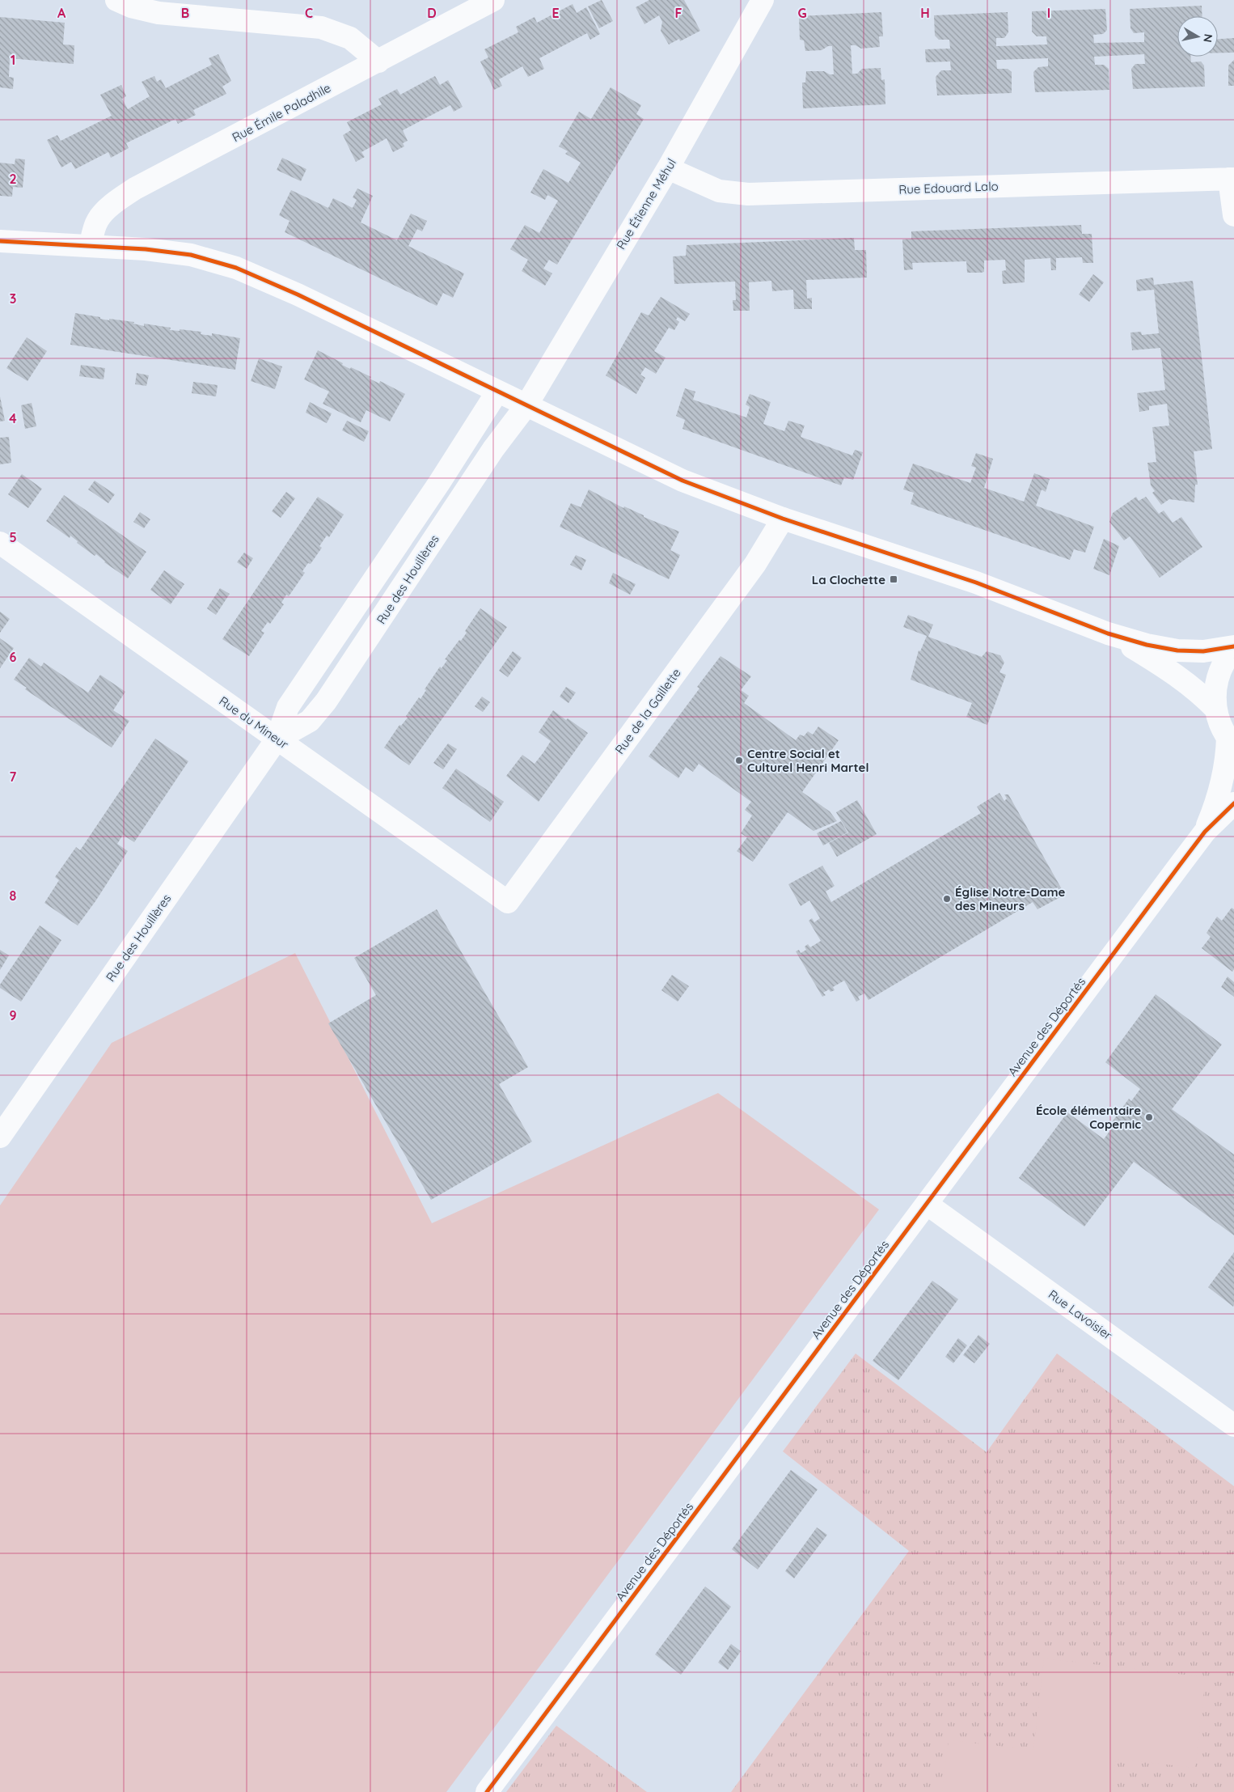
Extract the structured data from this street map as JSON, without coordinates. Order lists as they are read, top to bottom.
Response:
{
  "streets": {
    "street": [
      "Rue Émile Paladhile",
      "Rue Edouard Lalo",
      "Rue Étienne Méhul",
      "Rue des Houillères",
      "Rue de la Gaillette",
      "Rue du Mineur",
      "Avenue des Déportés",
      "Rue Lavoisier"
    ]
  },
  "crossings": [
    ["Rue Edouard Lalo", "Rue Étienne Méhul"],
    ["Rue Étienne Méhul", "Rue des Houillères"],
    ["Rue des Houillères", "Rue du Mineur"],
    ["Rue de la Gaillette", "Rue du Mineur"],
    ["Avenue des Déportés", "Rue Lavoisier"]
  ],
  "places": {
    "transit": ["La Clochette"],
    "other": ["Centre Social et Culturel Henri Martel", "Église Notre-Dame des Mineurs", "École élémentaire Copernic"]
  },
  "north": "right",
  "grid": {
    "columns": [
      "A",
      "B",
      "C",
      "D",
      "E",
      "F",
      "G",
      "H",
      "I"
    ],
    "rows": [
      "1",
      "2",
      "3",
      "4",
      "5",
      "6",
      "7",
      "8",
      "9"
    ]
  }
}
